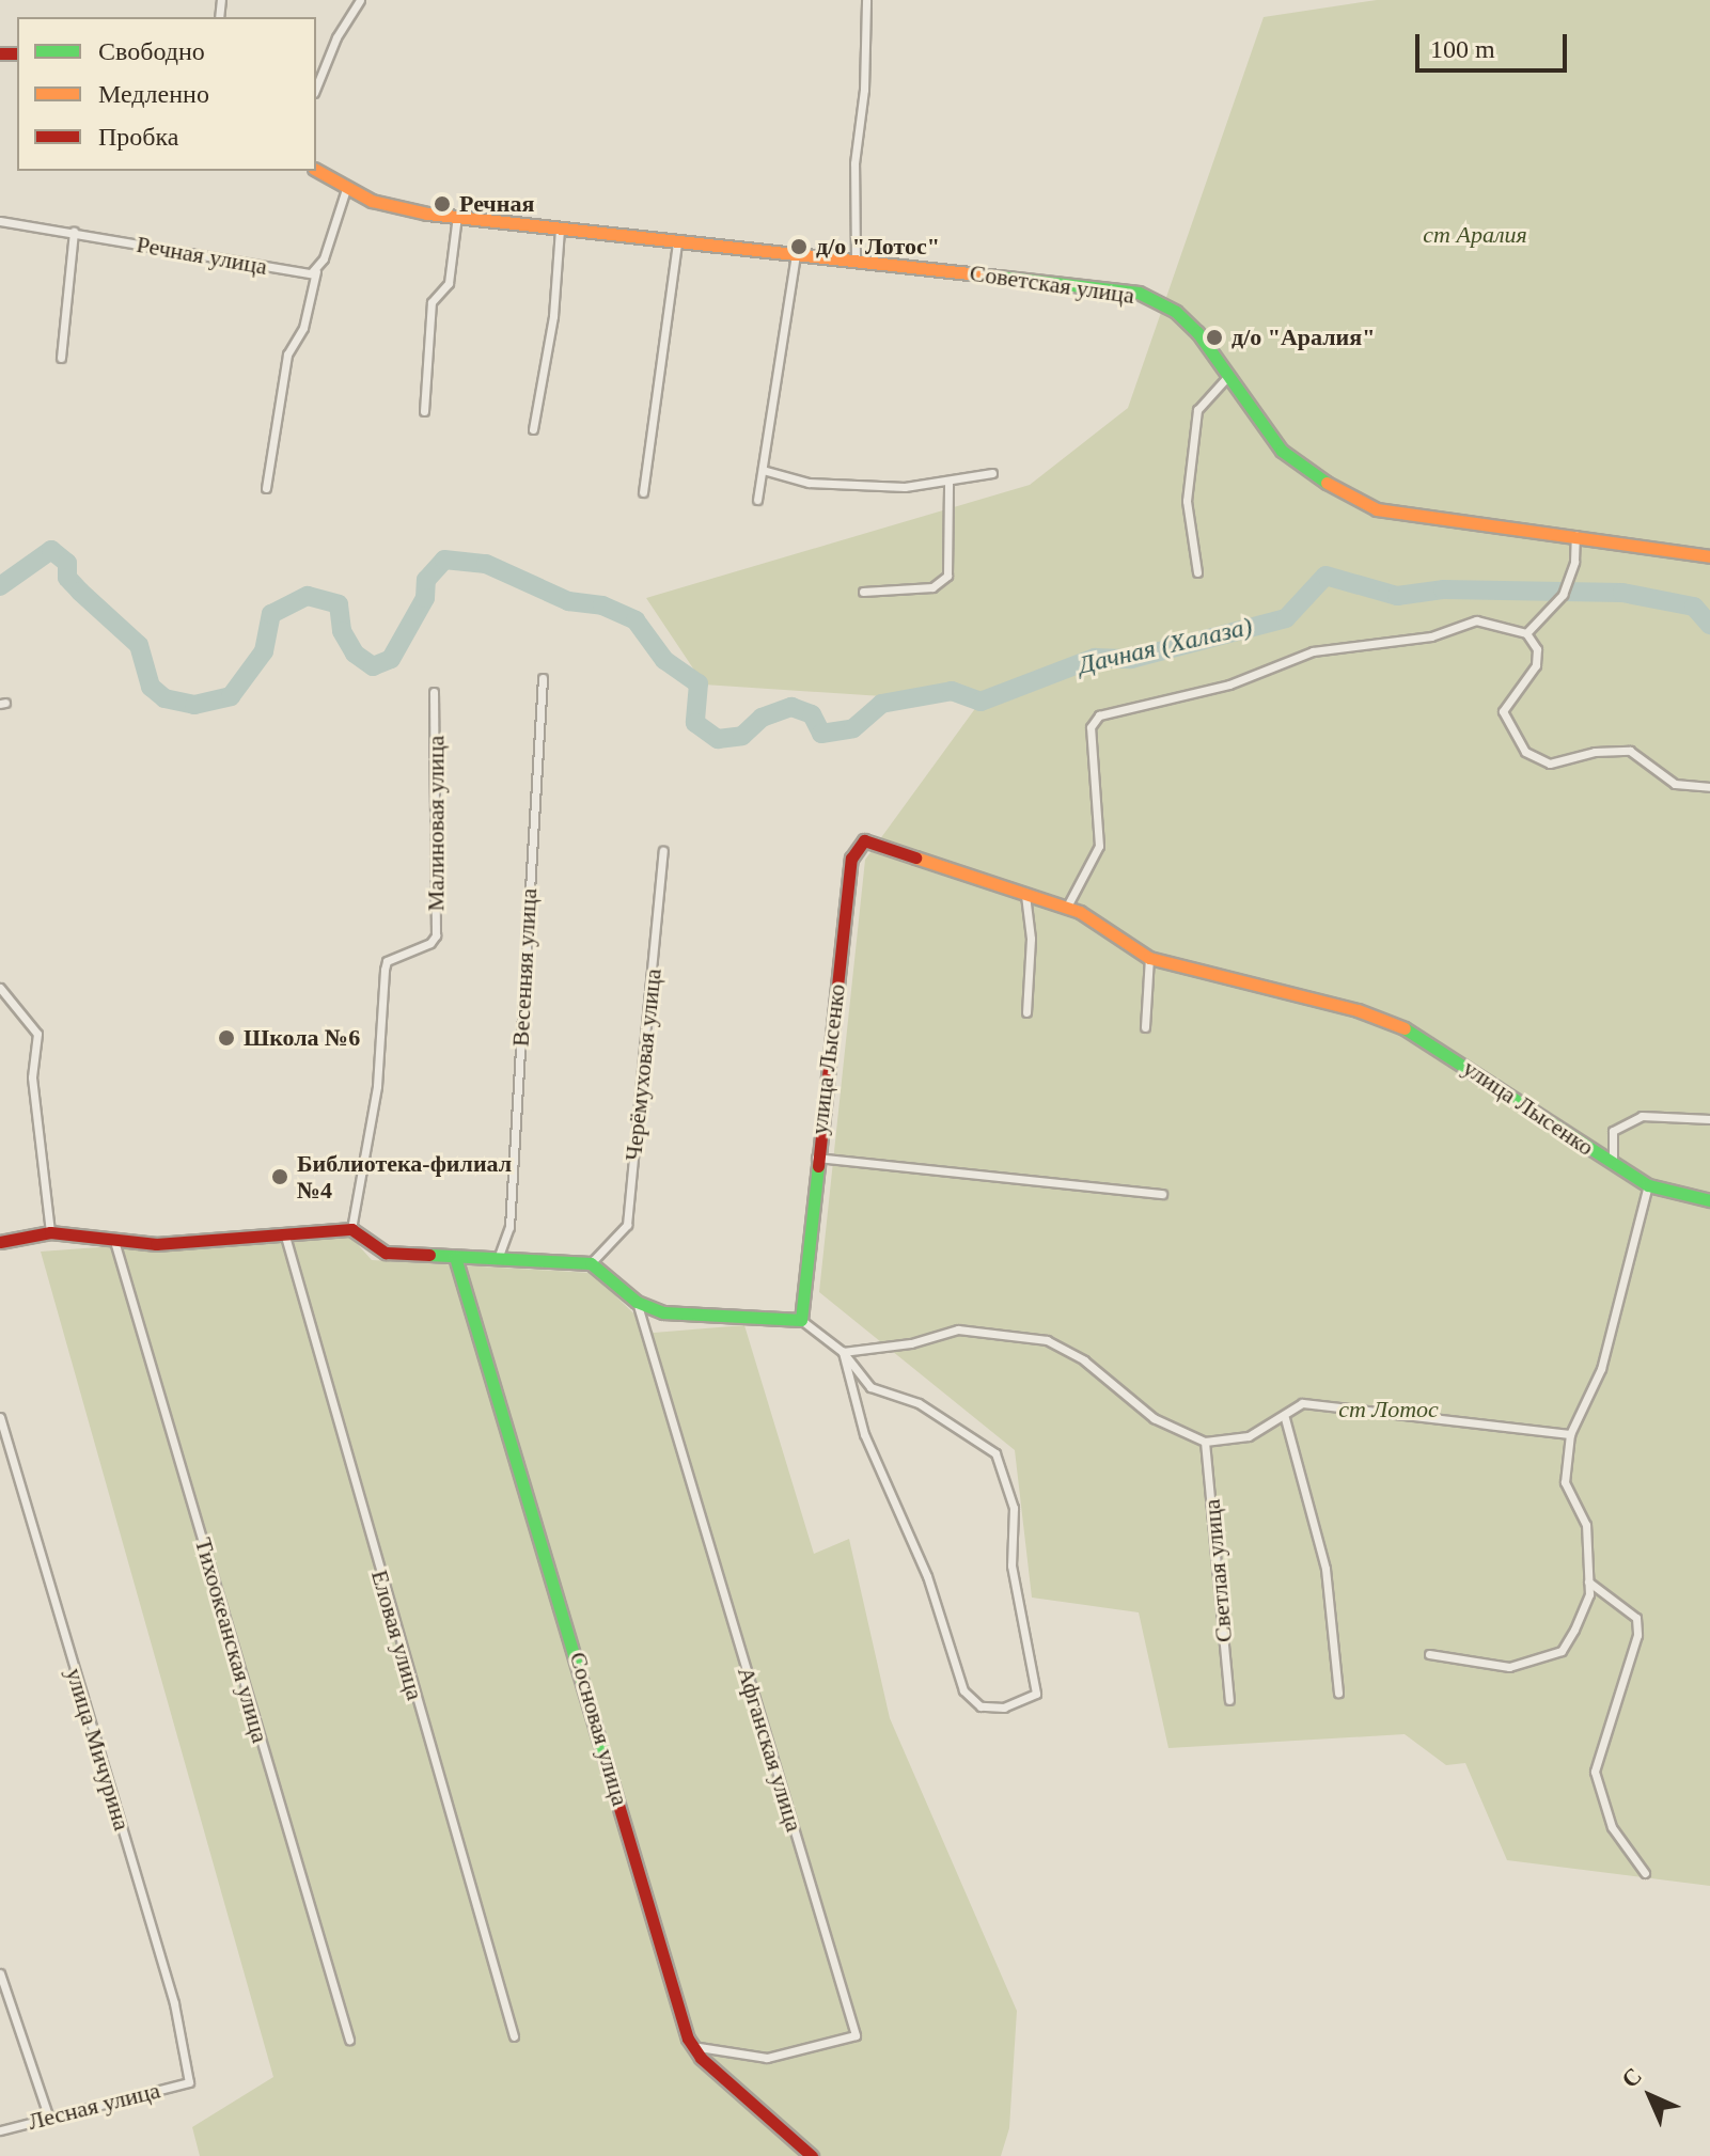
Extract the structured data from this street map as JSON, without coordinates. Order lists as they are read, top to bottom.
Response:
{
  "streets": {
    "street": [
      "Речная улица",
      "Советская улица",
      "Малиновая улица",
      "Весенняя улица",
      "улица Лысенко",
      "Черёмуховая улица",
      "Светлая улица",
      "Еловая улица",
      "Тихоокеанская улица",
      "Сосновая улица",
      "улица Мичурина",
      "Афганская улица",
      "Лесная улица"
    ]
  },
  "crossings": [
    ["Сосновая улица", "Афганская улица"],
    ["улица Мичурина", "Лесная улица"]
  ],
  "water": ["Дачная (Халаза)"],
  "parks": ["ст Аралия", "ст Лотос"],
  "places": [
    "Речная",
    "д/о \"Лотос\"",
    "д/о \"Аралия\"",
    "Школа №6",
    "Библиотека-филиал №4"
  ],
  "legend": ["Свободно", "Медленно", "Пробка"],
  "scale_bar": "100 m",
  "north": "top left"
}
